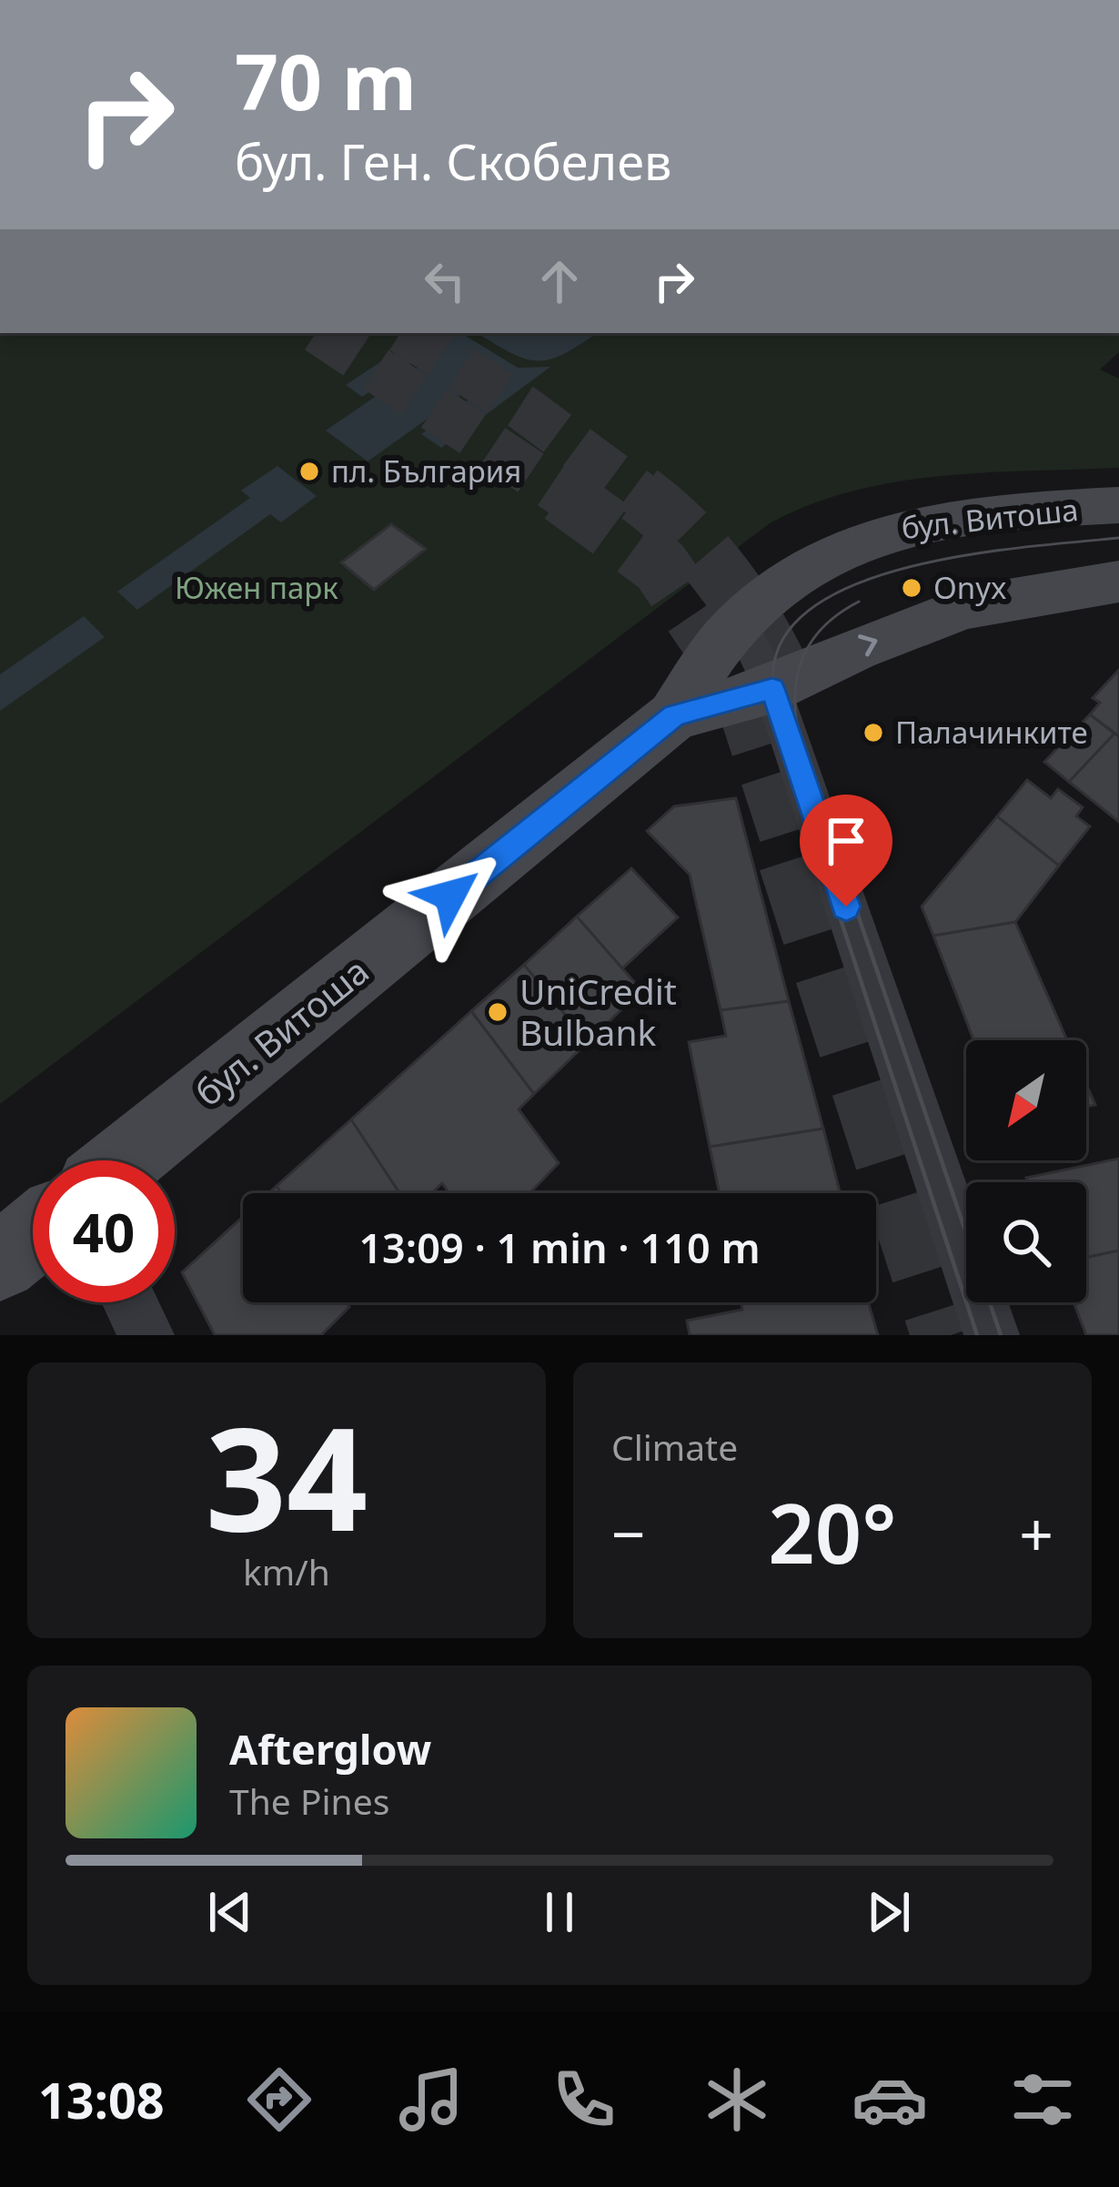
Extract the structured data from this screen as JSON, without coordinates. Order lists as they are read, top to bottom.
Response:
{
  "streets": {
    "street": ["бул. Витоша"]
  },
  "parks": ["Южен парк"],
  "places": [
    "пл. България",
    "Onyx",
    "Палачинките",
    "UniCredit Bulbank"
  ],
  "north": "bottom left",
  "page": {
    "turn": ["70 m", "бул. Ген. Скобелев"],
    "limit": "40",
    "trip": "13:09 · 1 min · 110 m",
    "tile": [
      ["34", "km/h"],
      "Climate"
    ],
    "heat": ["−", "20°", "+"],
    "song": ["Afterglow", "The Pines"],
    "tabs": "13:08"
  }
}
